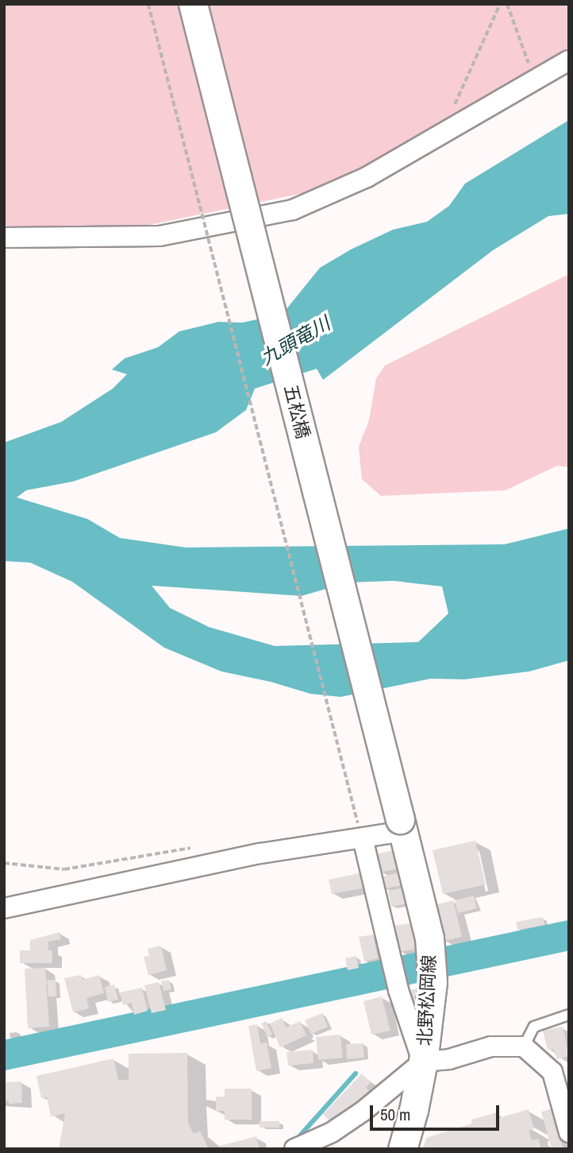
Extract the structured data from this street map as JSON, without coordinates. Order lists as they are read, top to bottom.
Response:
{
  "streets": {
    "main road": ["五松橋", "北野松岡線"]
  },
  "crossings": [
    ["五松橋", "北野松岡線"]
  ],
  "water": ["九頭竜川"],
  "scale_bar": "50 m"
}
